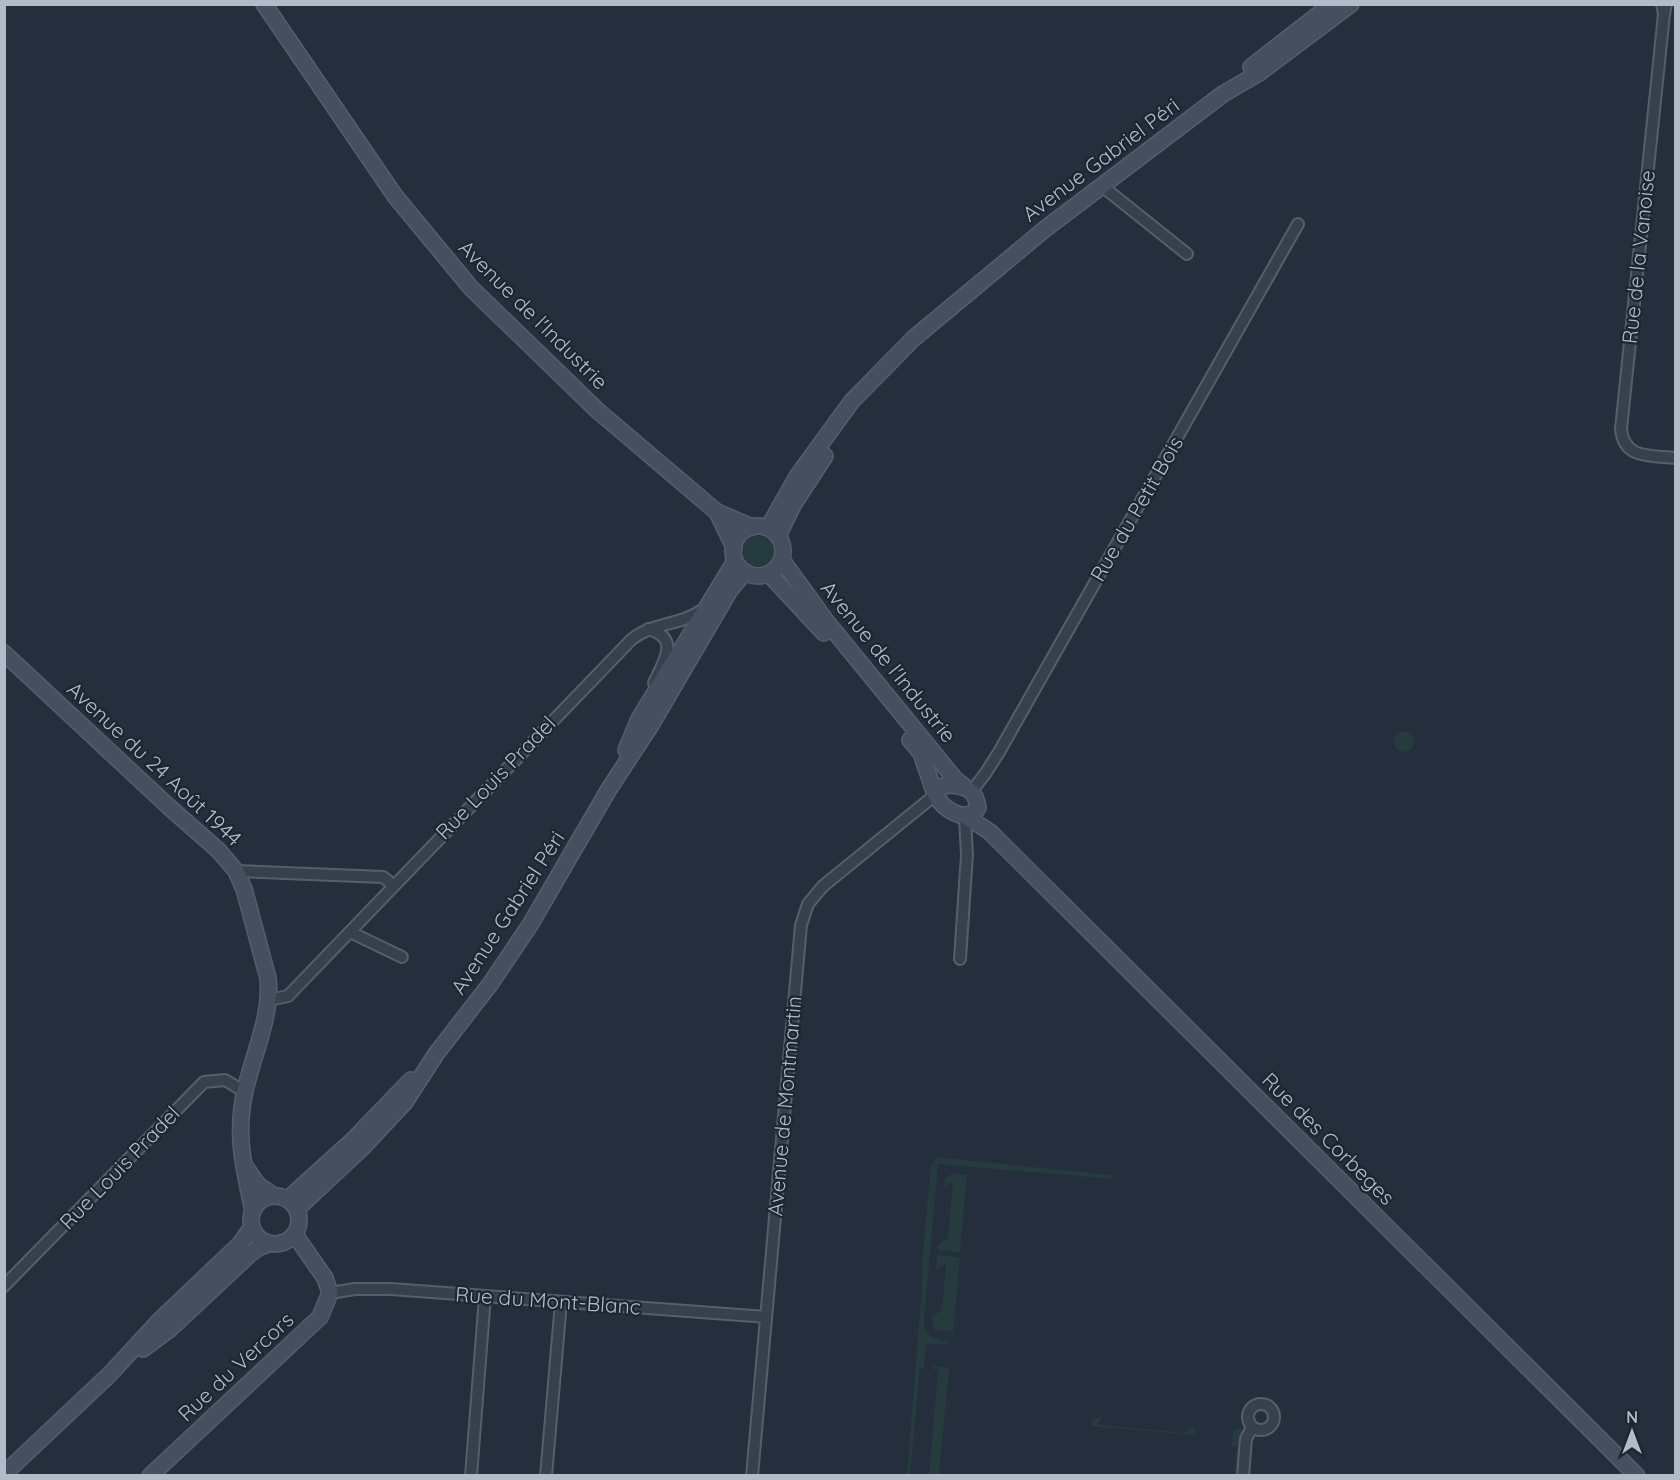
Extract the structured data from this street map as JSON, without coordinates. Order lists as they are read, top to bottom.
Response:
{
  "streets": {
    "street": [
      "Avenue Gabriel Péri",
      "Rue de la Vanoise",
      "Avenue de l'Industrie",
      "Rue du Petit Bois",
      "Avenue du 24 Août 1944",
      "Rue Louis Pradel",
      "Avenue de Montmartin",
      "Rue des Corbeges",
      "Rue du Mont-Blanc",
      "Rue du Vercors"
    ]
  },
  "crossings": [
    ["Avenue Gabriel Péri", "Avenue de l'Industrie"],
    ["Avenue Gabriel Péri", "Rue Louis Pradel"],
    ["Avenue de l'Industrie", "Rue du Petit Bois"],
    ["Avenue de l'Industrie", "Avenue de Montmartin"],
    ["Avenue de l'Industrie", "Rue des Corbeges"],
    ["Rue du Petit Bois", "Rue des Corbeges"],
    ["Avenue du 24 Août 1944", "Rue Louis Pradel"],
    ["Avenue de Montmartin", "Rue du Mont-Blanc"],
    ["Rue du Mont-Blanc", "Rue du Vercors"]
  ],
  "north": "top"
}
